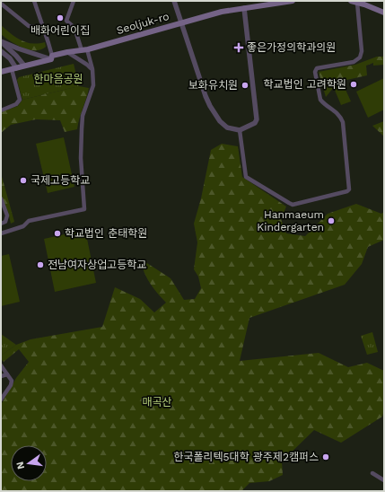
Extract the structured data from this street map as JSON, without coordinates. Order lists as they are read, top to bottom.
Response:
{
  "streets": {
    "main road": ["Seoljuk-ro"]
  },
  "parks": ["한마음공원", "매곡산"],
  "places": {
    "other": [
      "배화어린이집",
      "학교법인 고려학원",
      "보화유치원",
      "국제고등학교",
      "Hanmaeum Kindergarten",
      "학교법인 춘태학원",
      "전남여자상업고등학교",
      "한국폴리텍5대학 광주제2캠퍼스"
    ],
    "health": ["좋은가정의학과의원"]
  },
  "north": "left"
}
